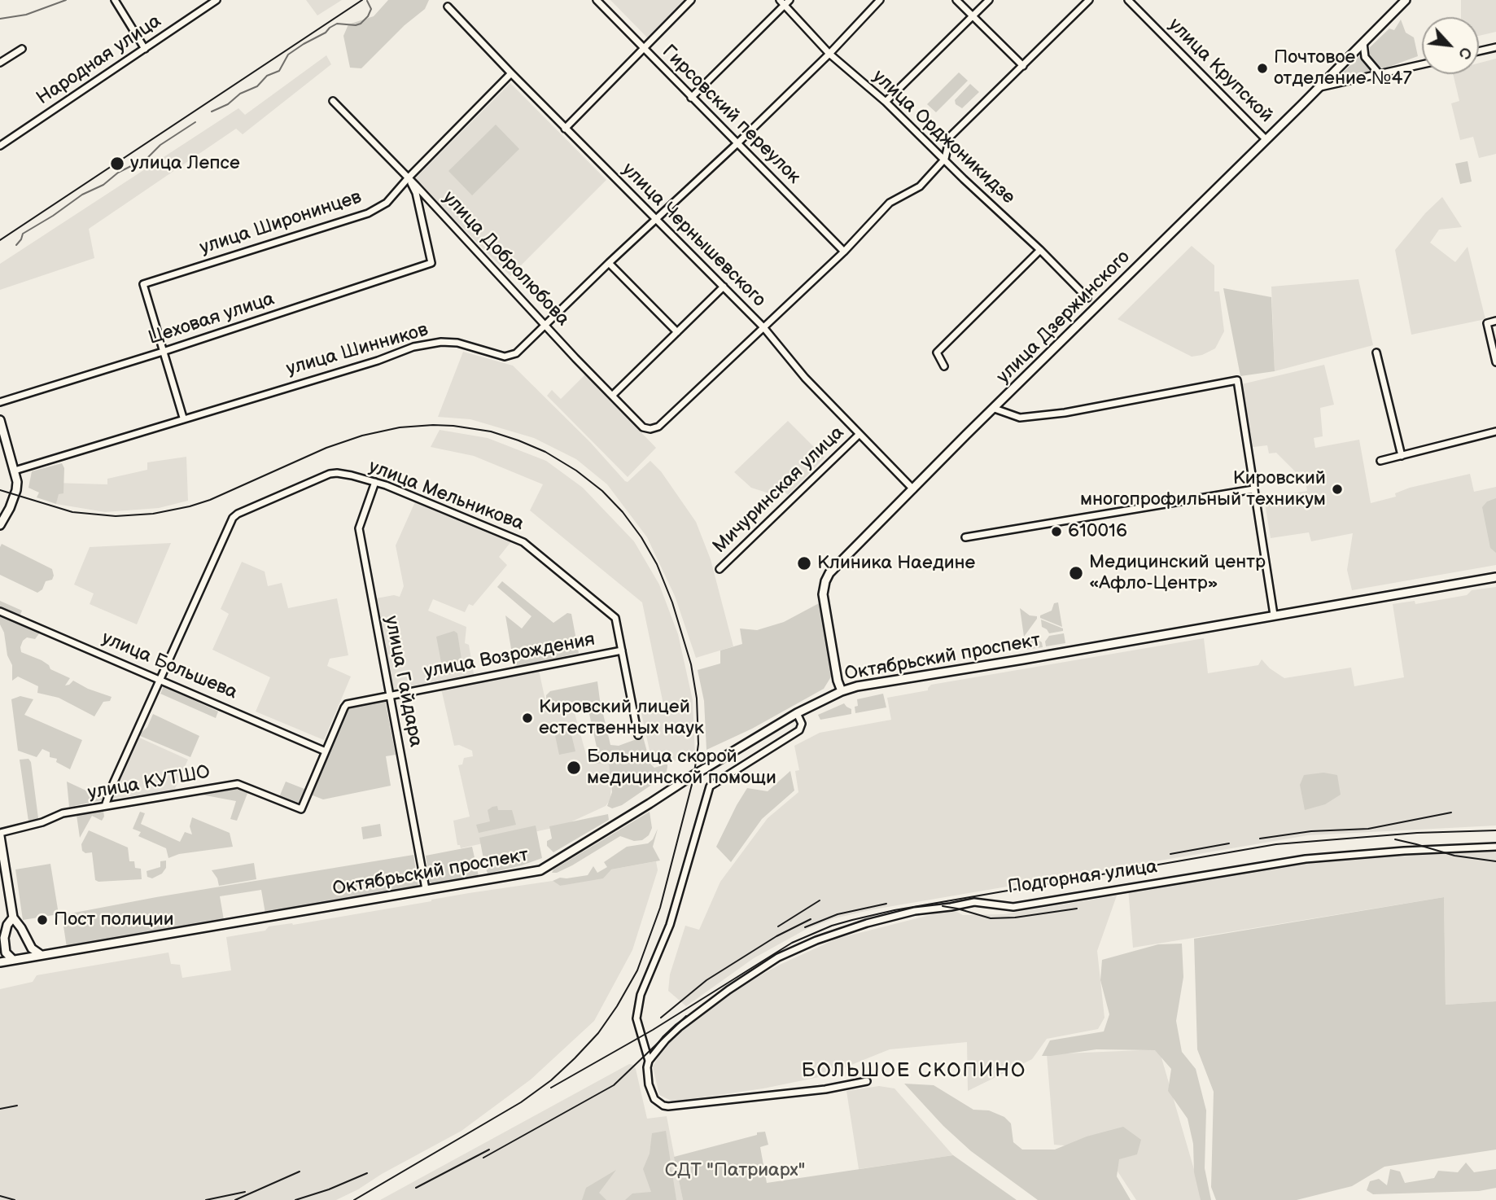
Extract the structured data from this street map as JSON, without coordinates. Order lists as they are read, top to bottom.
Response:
{
  "streets": {
    "main road": ["улица Дзержинского", "Октябрьский проспект"],
    "street": [
      "Народная улица",
      "улица Крупской",
      "Гирсовский переулок",
      "улица Орджоникидзе",
      "улица Широнинцев",
      "улица Чернышевского",
      "улица Добролюбова",
      "Цеховая улица",
      "улица Шинников",
      "Мичуринская улица",
      "улица Мельникова",
      "улица Возрождения",
      "улица Большева",
      "улица Гайдара",
      "улица КУТШО",
      "Подгорная улица"
    ]
  },
  "crossings": [
    ["улица Крупской", "улица Дзержинского"],
    ["Гирсовский переулок", "улица Шинников"],
    ["улица Орджоникидзе", "улица Шинников"],
    ["улица Широнинцев", "улица Чернышевского"],
    ["улица Широнинцев", "улица Добролюбова"],
    ["улица Широнинцев", "Цеховая улица"],
    ["улица Чернышевского", "улица Добролюбова"],
    ["улица Чернышевского", "улица Дзержинского"],
    ["улица Чернышевского", "улица Шинников"],
    ["улица Чернышевского", "Мичуринская улица"],
    ["улица Добролюбова", "Цеховая улица"],
    ["улица Добролюбова", "улица Шинников"],
    ["улица Дзержинского", "Октябрьский проспект"],
    ["улица Мельникова", "улица Возрождения"],
    ["улица Мельникова", "улица Большева"],
    ["улица Мельникова", "улица Гайдара"],
    ["улица Возрождения", "улица Большева"],
    ["улица Возрождения", "улица Гайдара"],
    ["улица Возрождения", "улица КУТШО"],
    ["Октябрьский проспект", "улица Гайдара"]
  ],
  "districts": ["БОЛЬШОЕ СКОПИНО"],
  "parks": ["СДТ \"Патриарх\""],
  "places": [
    "Почтовое отделение №47",
    "улица Лепсе",
    "Кировский многопрофильный техникум",
    "610016",
    "Клиника Наедине",
    "Медицинский центр «Афло-Центр»",
    "Кировский лицей естественных наук",
    "Больница скорой медицинской помощи",
    "Пост полиции"
  ],
  "north": "bottom right"
}
